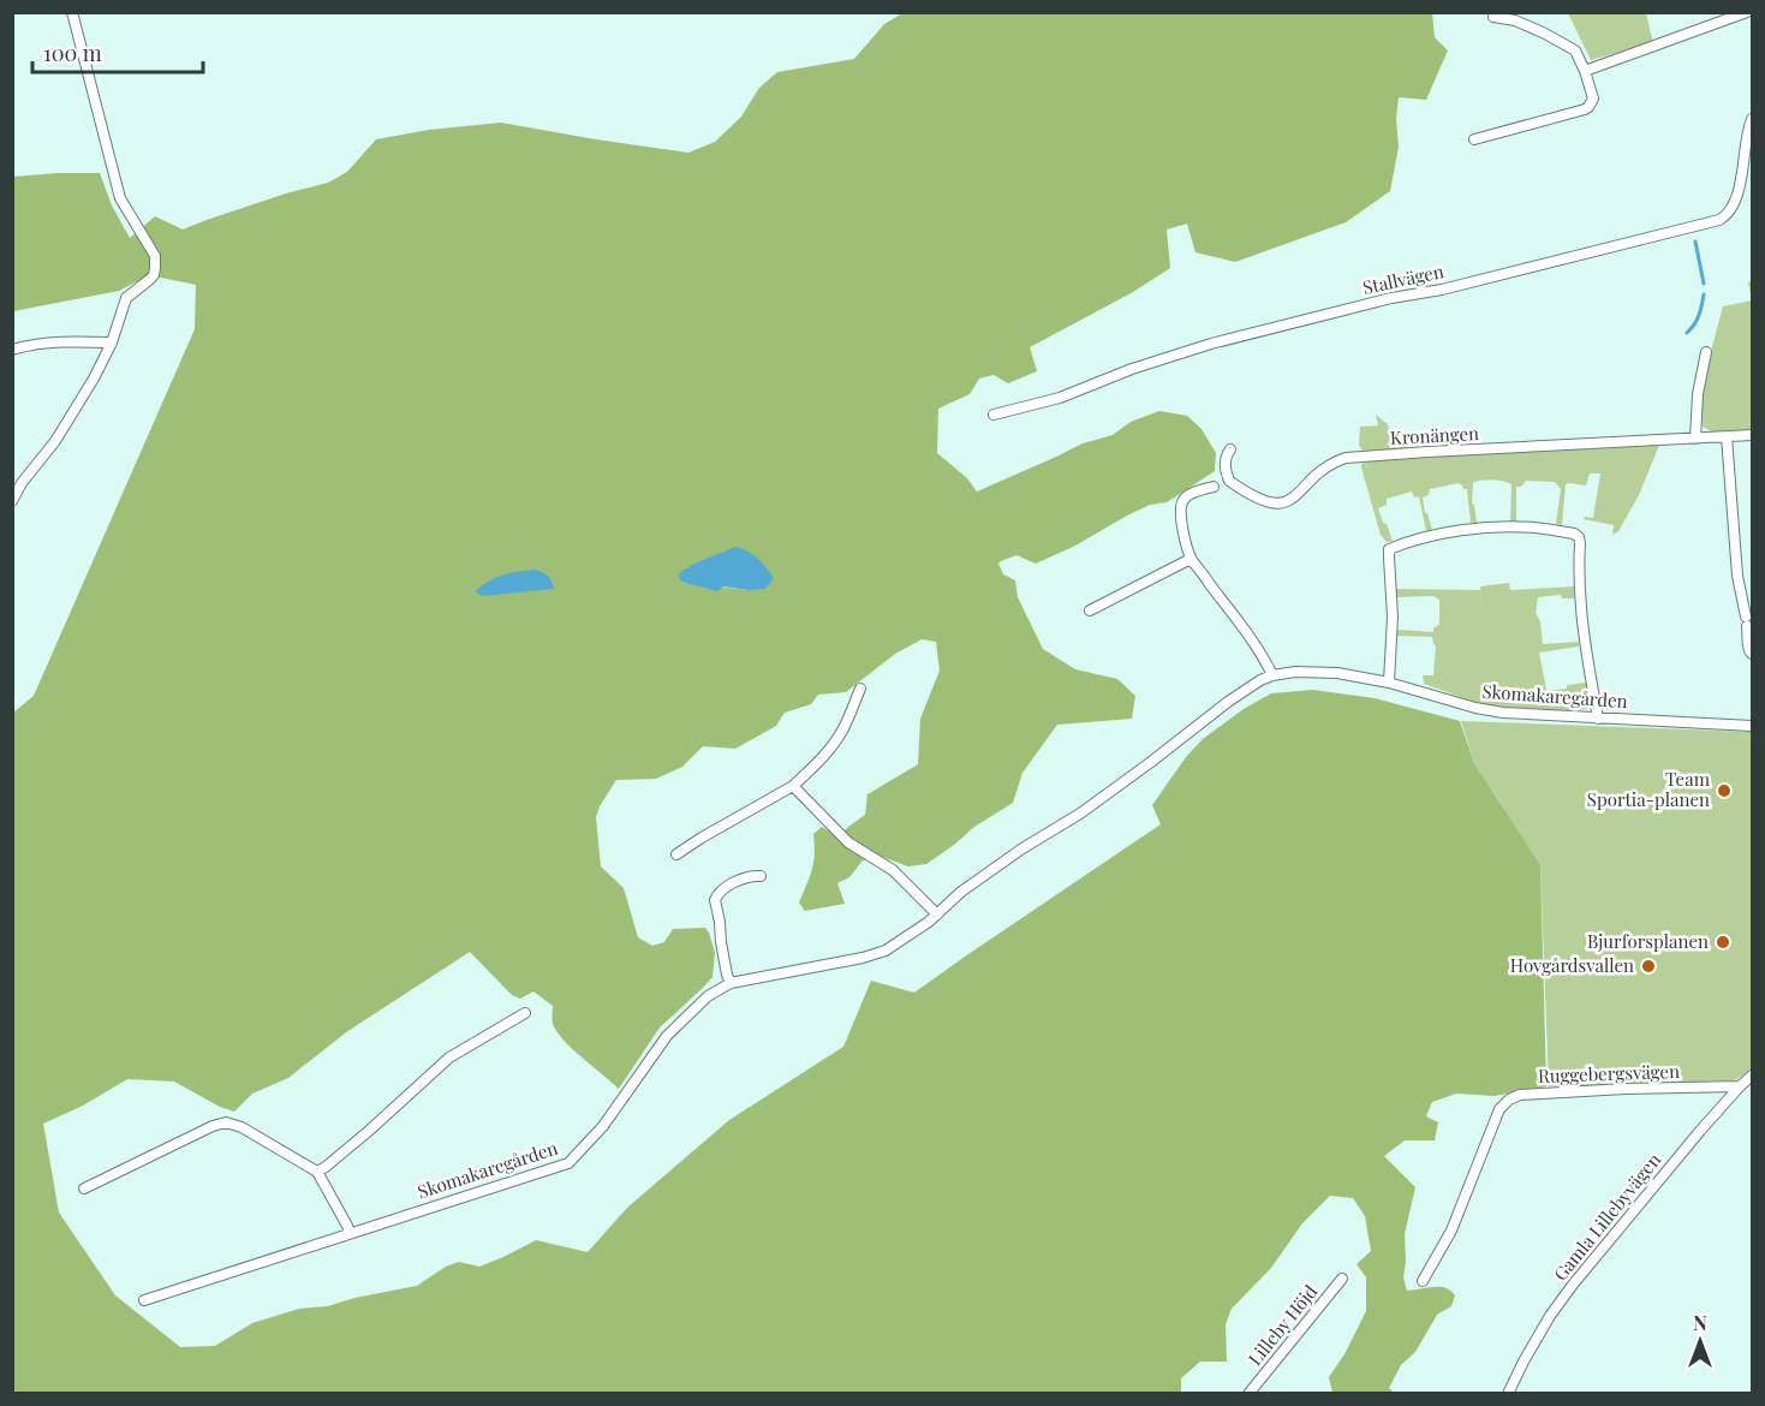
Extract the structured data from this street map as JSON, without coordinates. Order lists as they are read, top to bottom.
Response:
{
  "streets": {
    "street": [
      "Stallvägen",
      "Kronängen",
      "Skomakaregården",
      "Ruggebergsvägen",
      "Gamla Lillebyvägen",
      "Lilleby Höjd"
    ]
  },
  "crossings": [
    ["Ruggebergsvägen", "Gamla Lillebyvägen"]
  ],
  "places": ["Team Sportia-planen", "Bjurforsplanen", "Hovgårdsvallen"],
  "scale_bar": "100 m",
  "north": "top"
}
